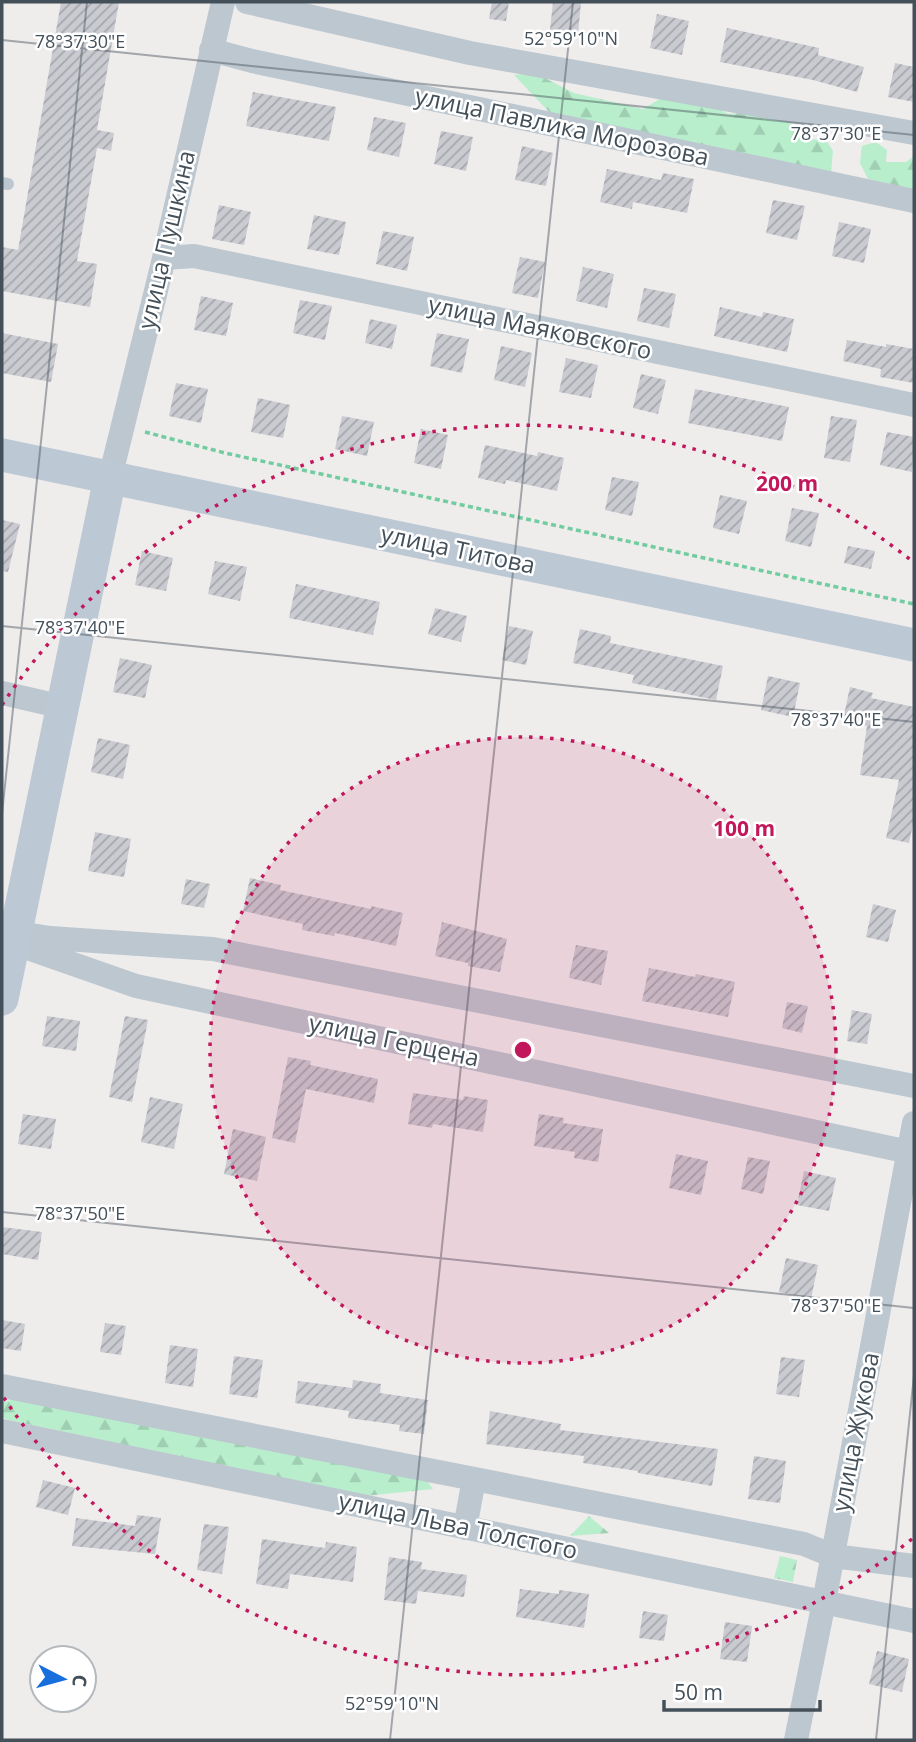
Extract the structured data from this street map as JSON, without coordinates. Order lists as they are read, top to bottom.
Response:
{
  "streets": {
    "main road": ["улица Титова"],
    "street": [
      "улица Павлика Морозова",
      "улица Пушкина",
      "улица Маяковского",
      "улица Герцена",
      "улица Жукова",
      "улица Льва Толстого"
    ]
  },
  "crossings": [
    ["улица Павлика Морозова", "улица Пушкина"],
    ["улица Пушкина", "улица Маяковского"],
    ["улица Пушкина", "улица Титова"],
    ["улица Герцена", "улица Жукова"],
    ["улица Жукова", "улица Льва Толстого"]
  ],
  "scale_bar": "50 m",
  "north": "right",
  "coordinates": [
    "52°59'10\"N",
    "78°37'30\"E",
    "78°37'40\"E",
    "78°37'50\"E"
  ],
  "rings": ["200 m", "100 m"]
}
